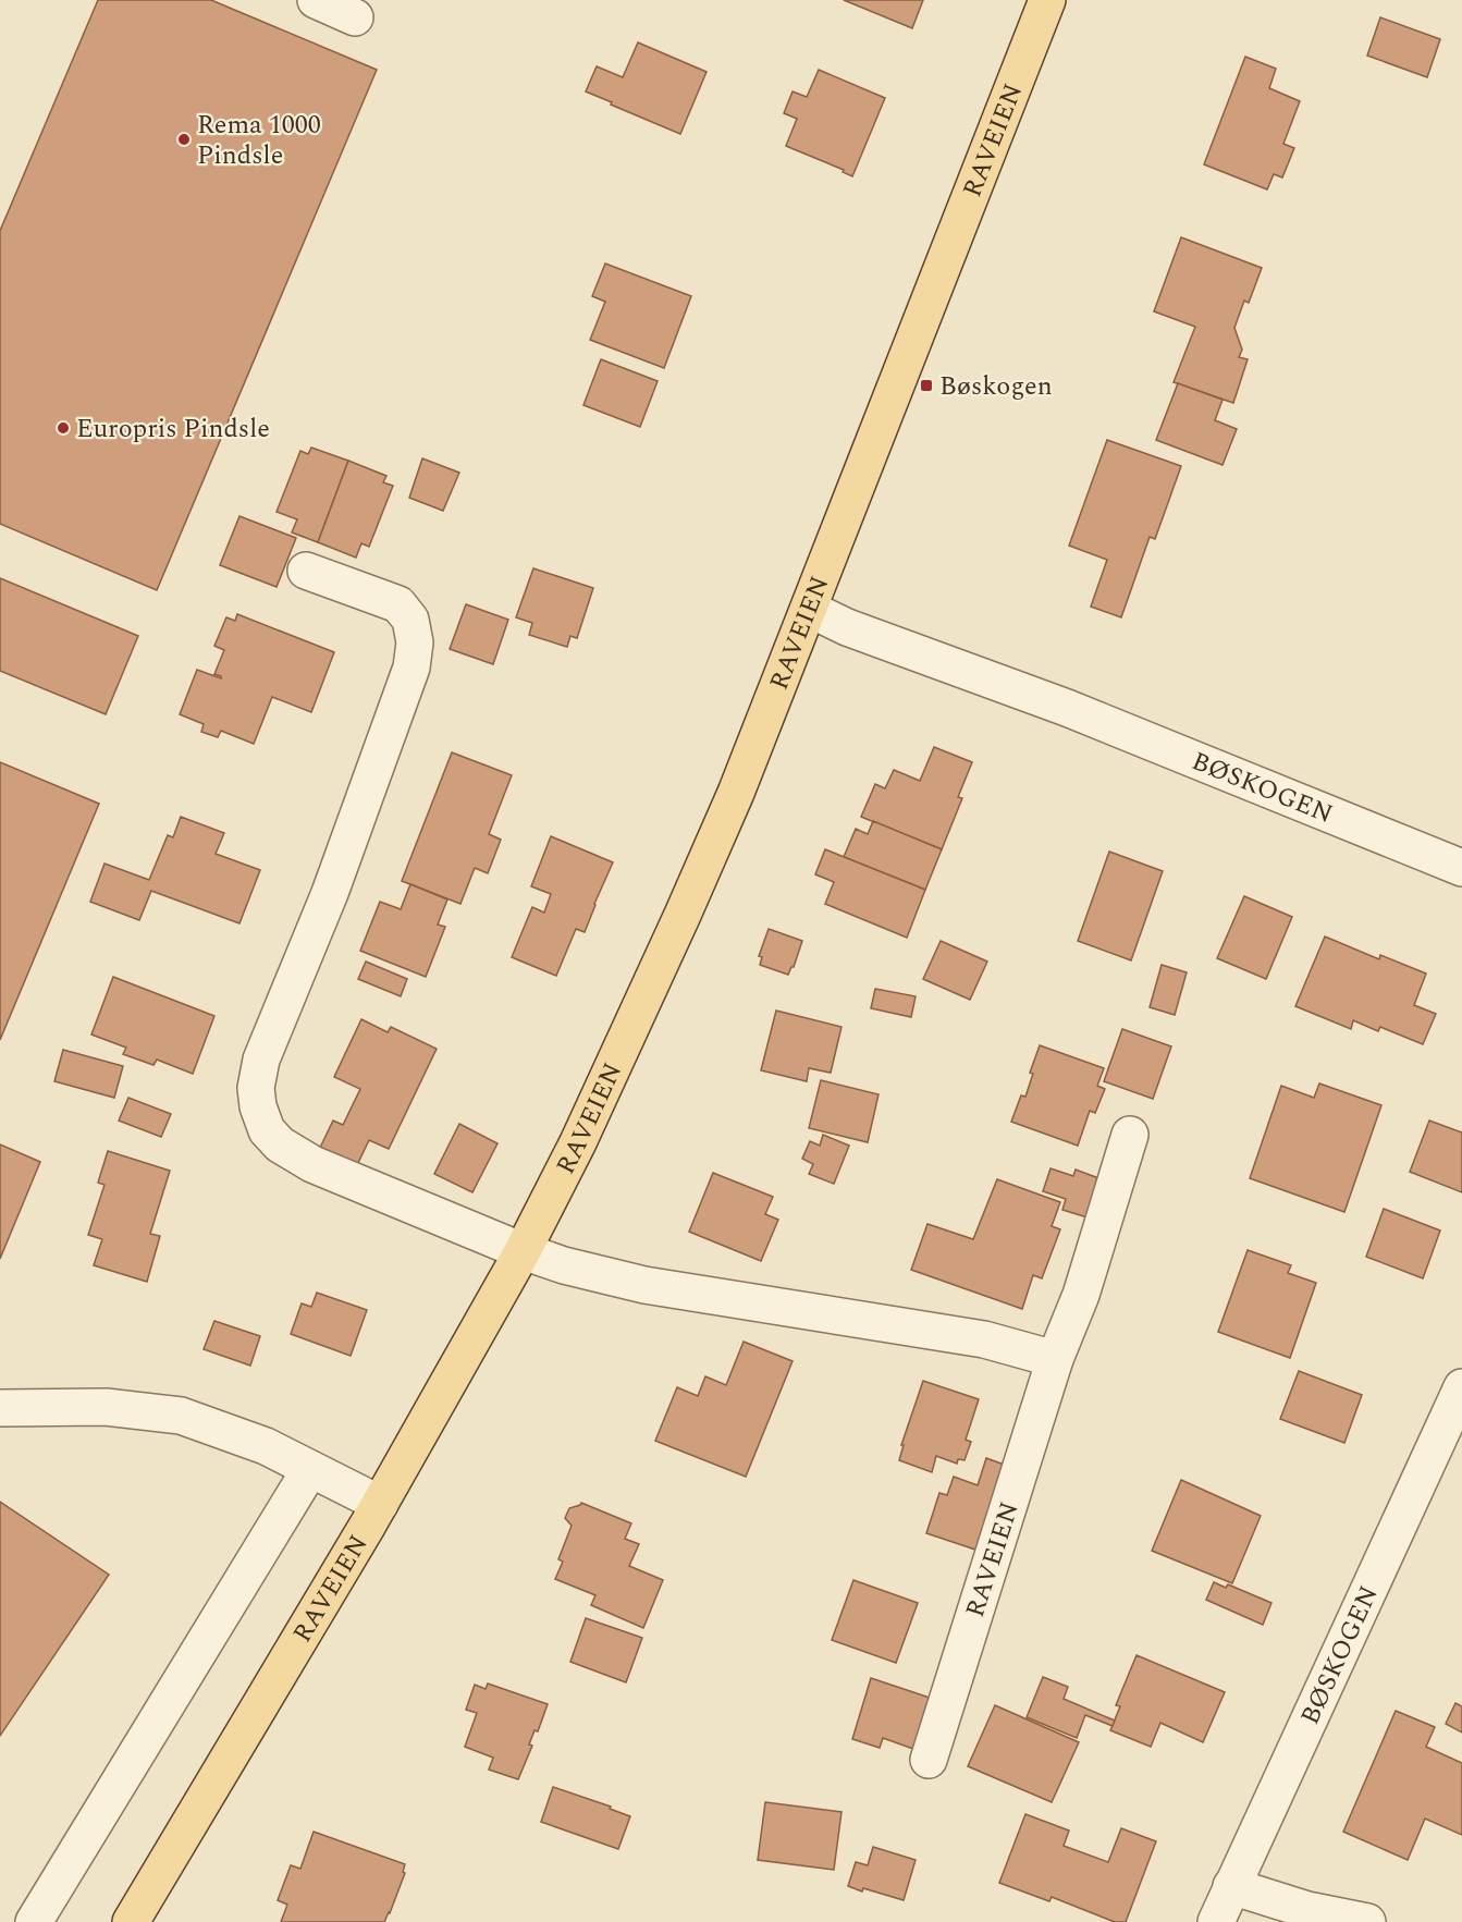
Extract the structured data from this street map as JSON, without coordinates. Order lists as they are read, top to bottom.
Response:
{
  "streets": {
    "main road": ["RAVEIEN"],
    "street": ["BØSKOGEN"]
  },
  "crossings": [
    ["RAVEIEN", "BØSKOGEN"]
  ],
  "places": {
    "other": ["Rema 1000 Pindsle", "Europris Pindsle"],
    "transit": ["Bøskogen"]
  }
}
